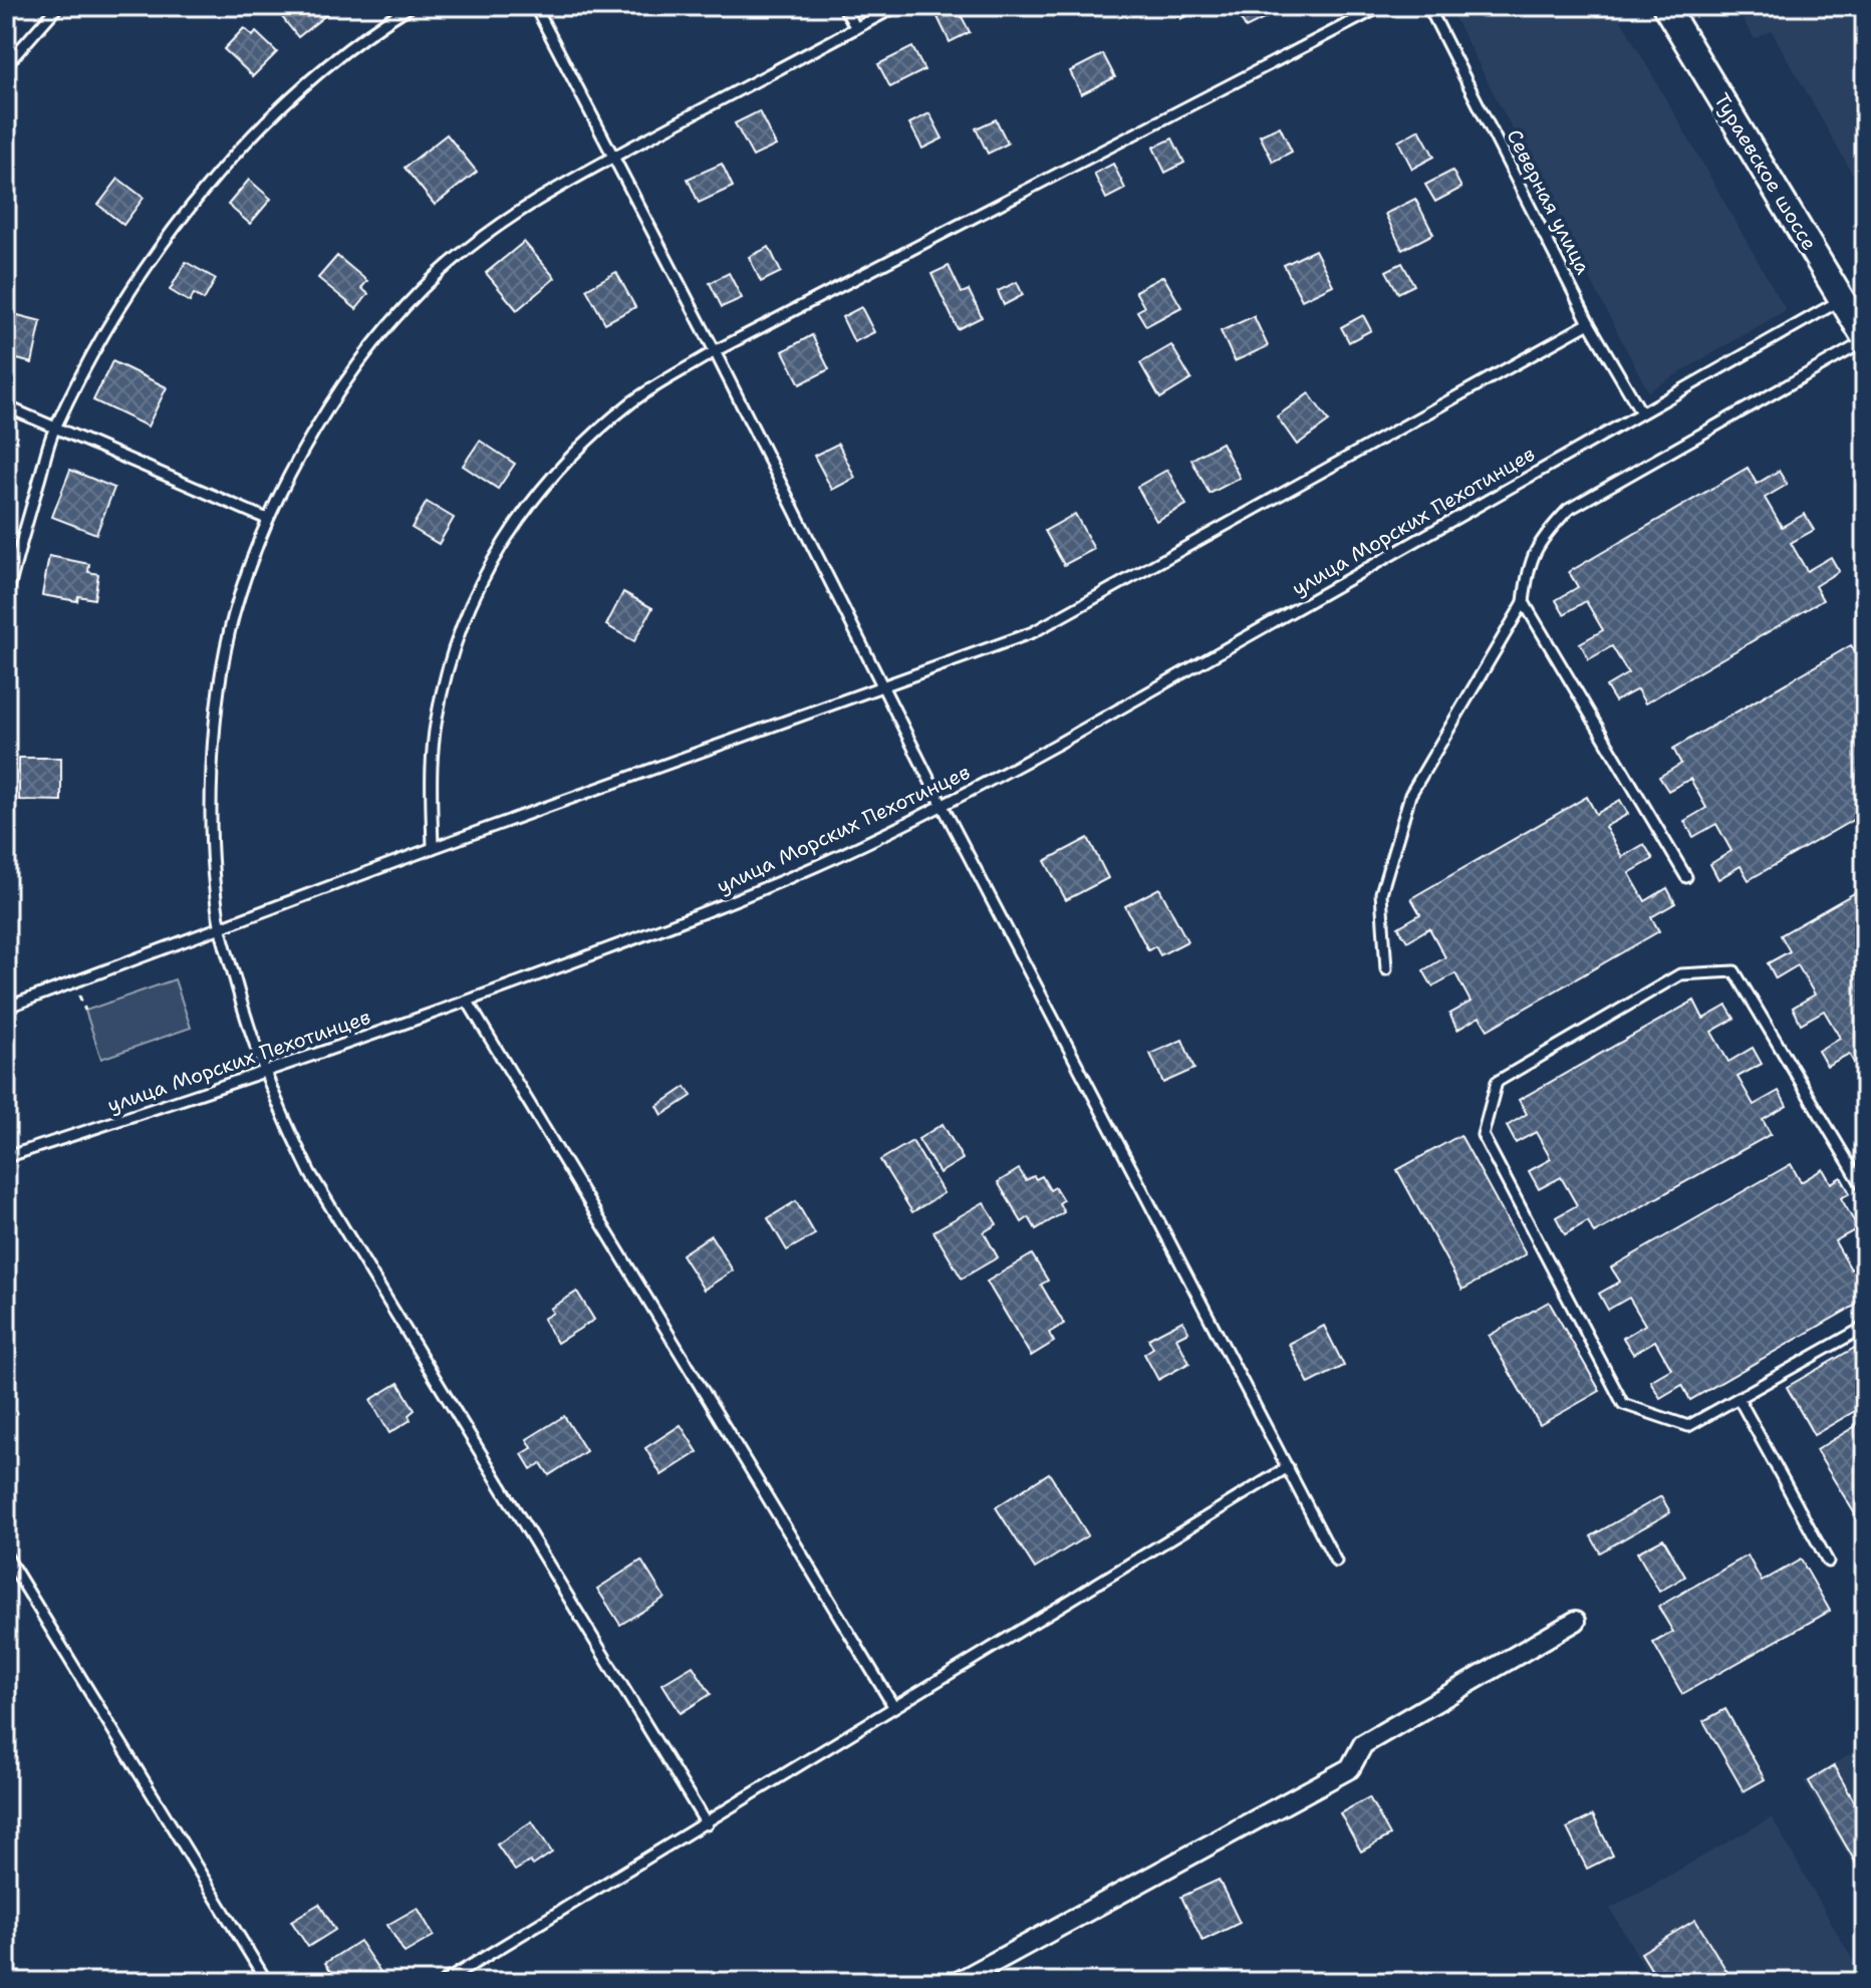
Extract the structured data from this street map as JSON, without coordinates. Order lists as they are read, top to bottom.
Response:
{
  "streets": {
    "main road": ["Тураевское шоссе"],
    "lane": ["Северная улица", "улица Морских Пехотинцев"]
  },
  "crossings": [
    ["Тураевское шоссе", "улица Морских Пехотинцев"],
    ["Северная улица", "улица Морских Пехотинцев"]
  ]
}
